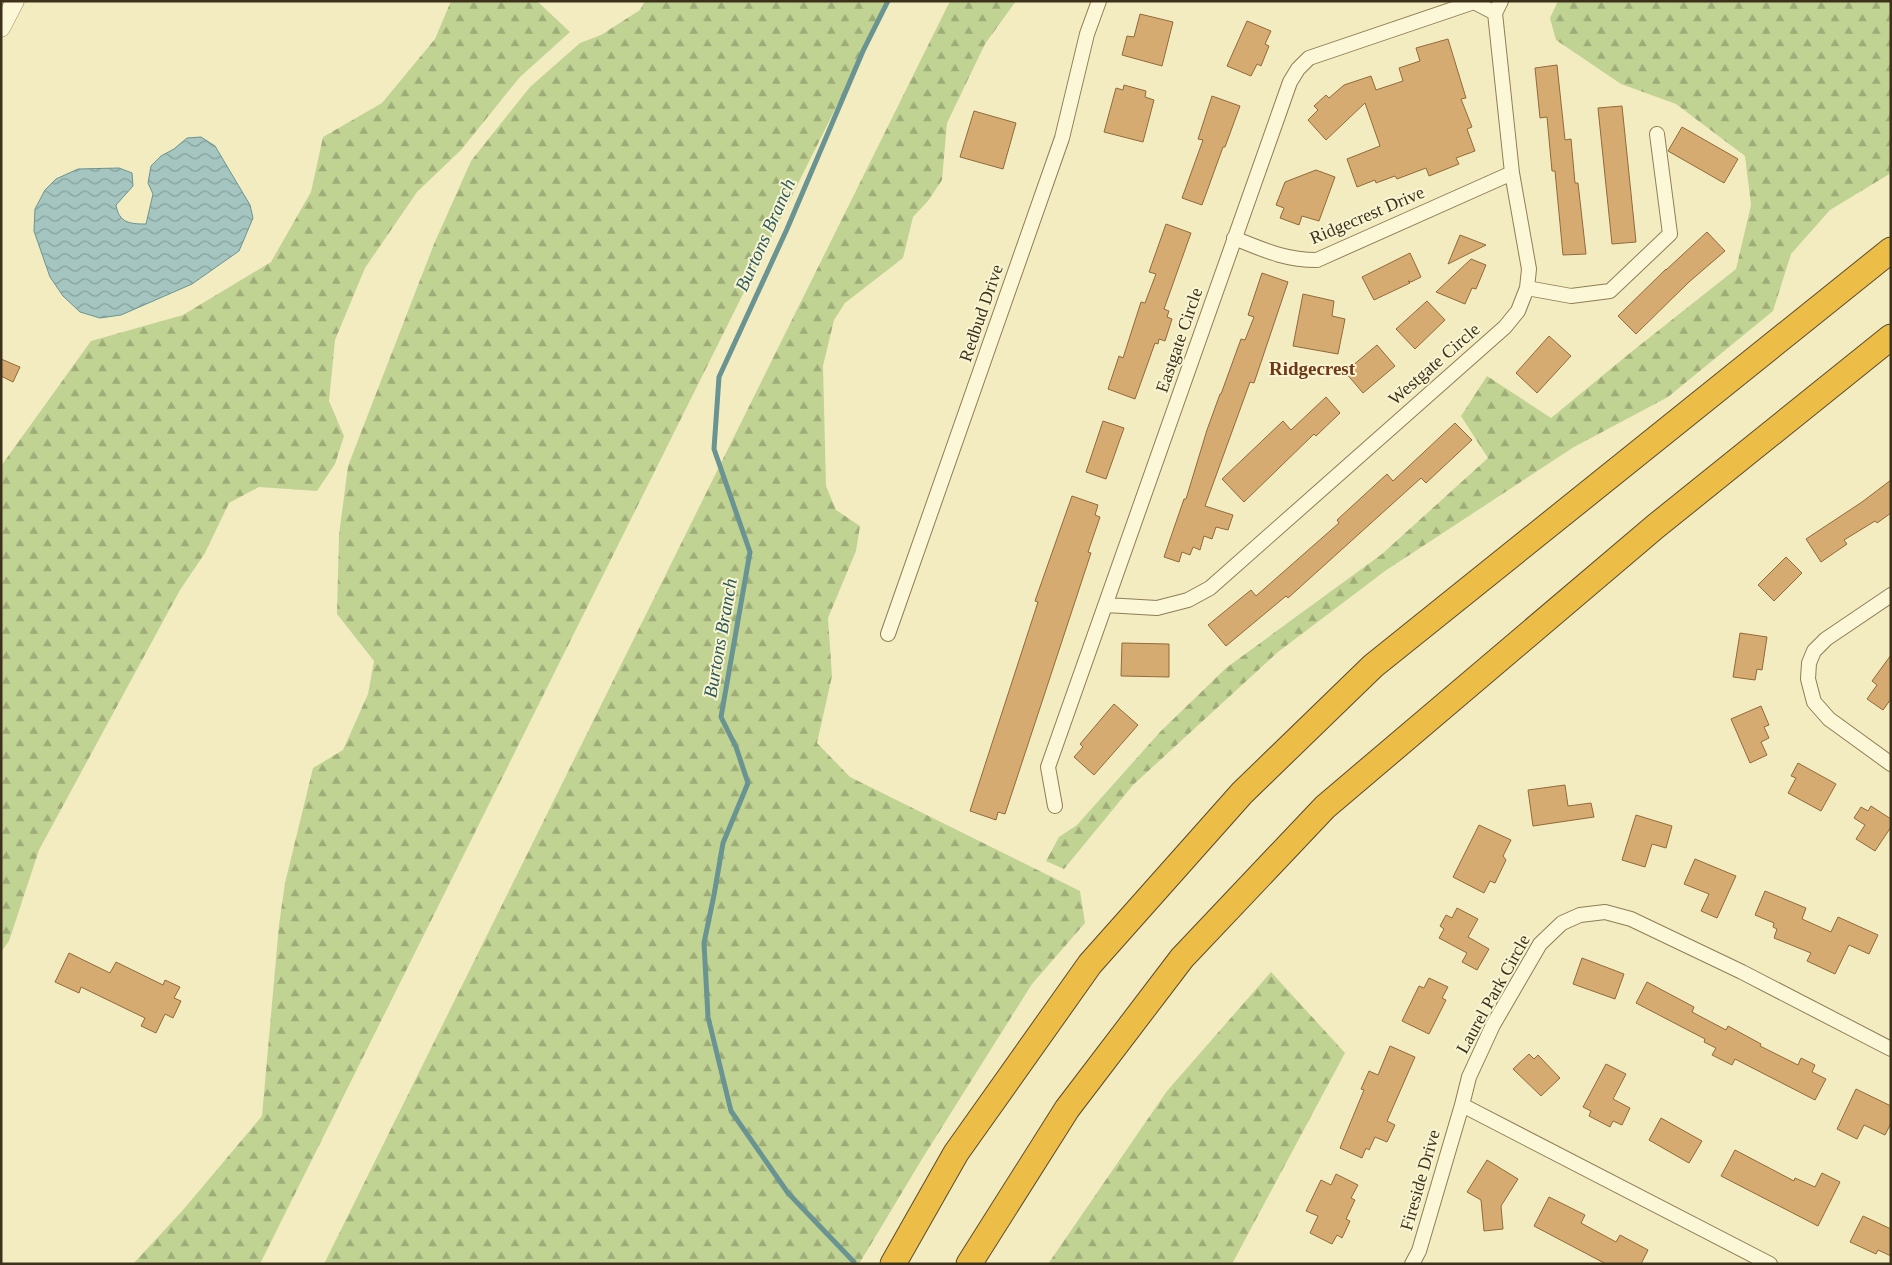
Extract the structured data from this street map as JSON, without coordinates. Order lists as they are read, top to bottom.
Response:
{
  "streets": {
    "street": [
      "Ridgecrest Drive",
      "Redbud Drive",
      "Eastgate Circle",
      "Westgate Circle",
      "Laurel Park Circle",
      "Fireside Drive"
    ]
  },
  "crossings": [
    ["Ridgecrest Drive", "Eastgate Circle"],
    ["Ridgecrest Drive", "Westgate Circle"],
    ["Eastgate Circle", "Westgate Circle"],
    ["Laurel Park Circle", "Fireside Drive"]
  ],
  "districts": ["Ridgecrest"],
  "water": ["Burtons Branch"]
}
